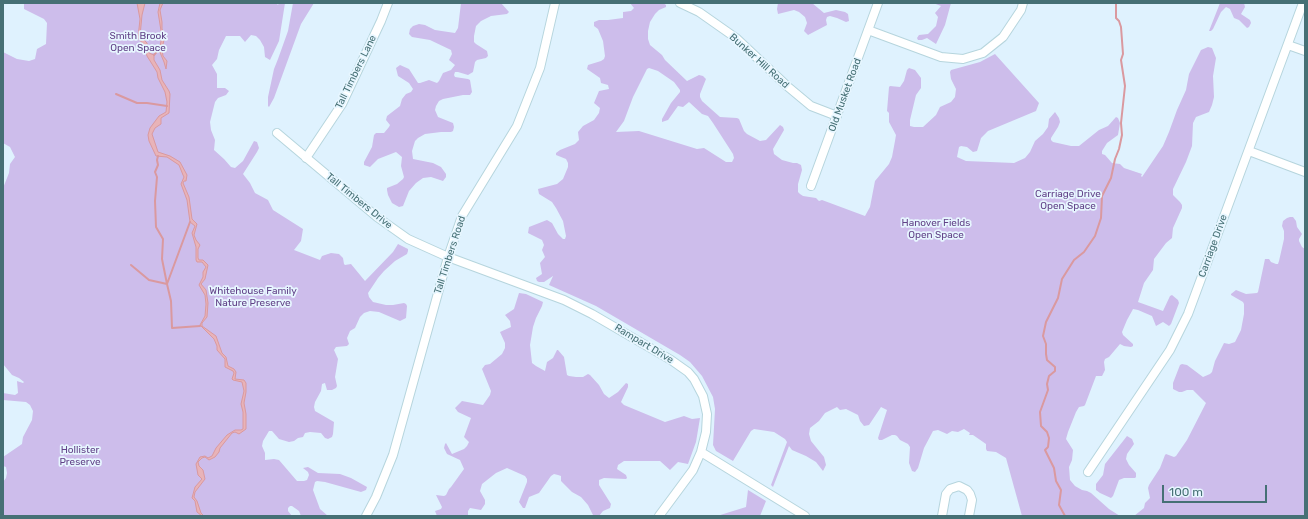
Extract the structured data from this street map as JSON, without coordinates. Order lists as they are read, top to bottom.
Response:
{
  "streets": {
    "street": [
      "Bunker Hill Road",
      "Tall Timbers Lane",
      "Old Musket Road",
      "Tall Timbers Drive",
      "Carriage Drive",
      "Tall Timbers Road",
      "Rampart Drive"
    ]
  },
  "crossings": [
    ["Bunker Hill Road", "Old Musket Road"],
    ["Tall Timbers Lane", "Tall Timbers Drive"],
    ["Tall Timbers Drive", "Tall Timbers Road"],
    ["Tall Timbers Drive", "Rampart Drive"],
    ["Tall Timbers Road", "Rampart Drive"]
  ],
  "parks": [
    "Smith Brook Open Space",
    "Carriage Drive Open Space",
    "Hanover Fields Open Space",
    "Whitehouse Family Nature Preserve",
    "Hollister Preserve"
  ],
  "scale_bar": "100 m"
}
